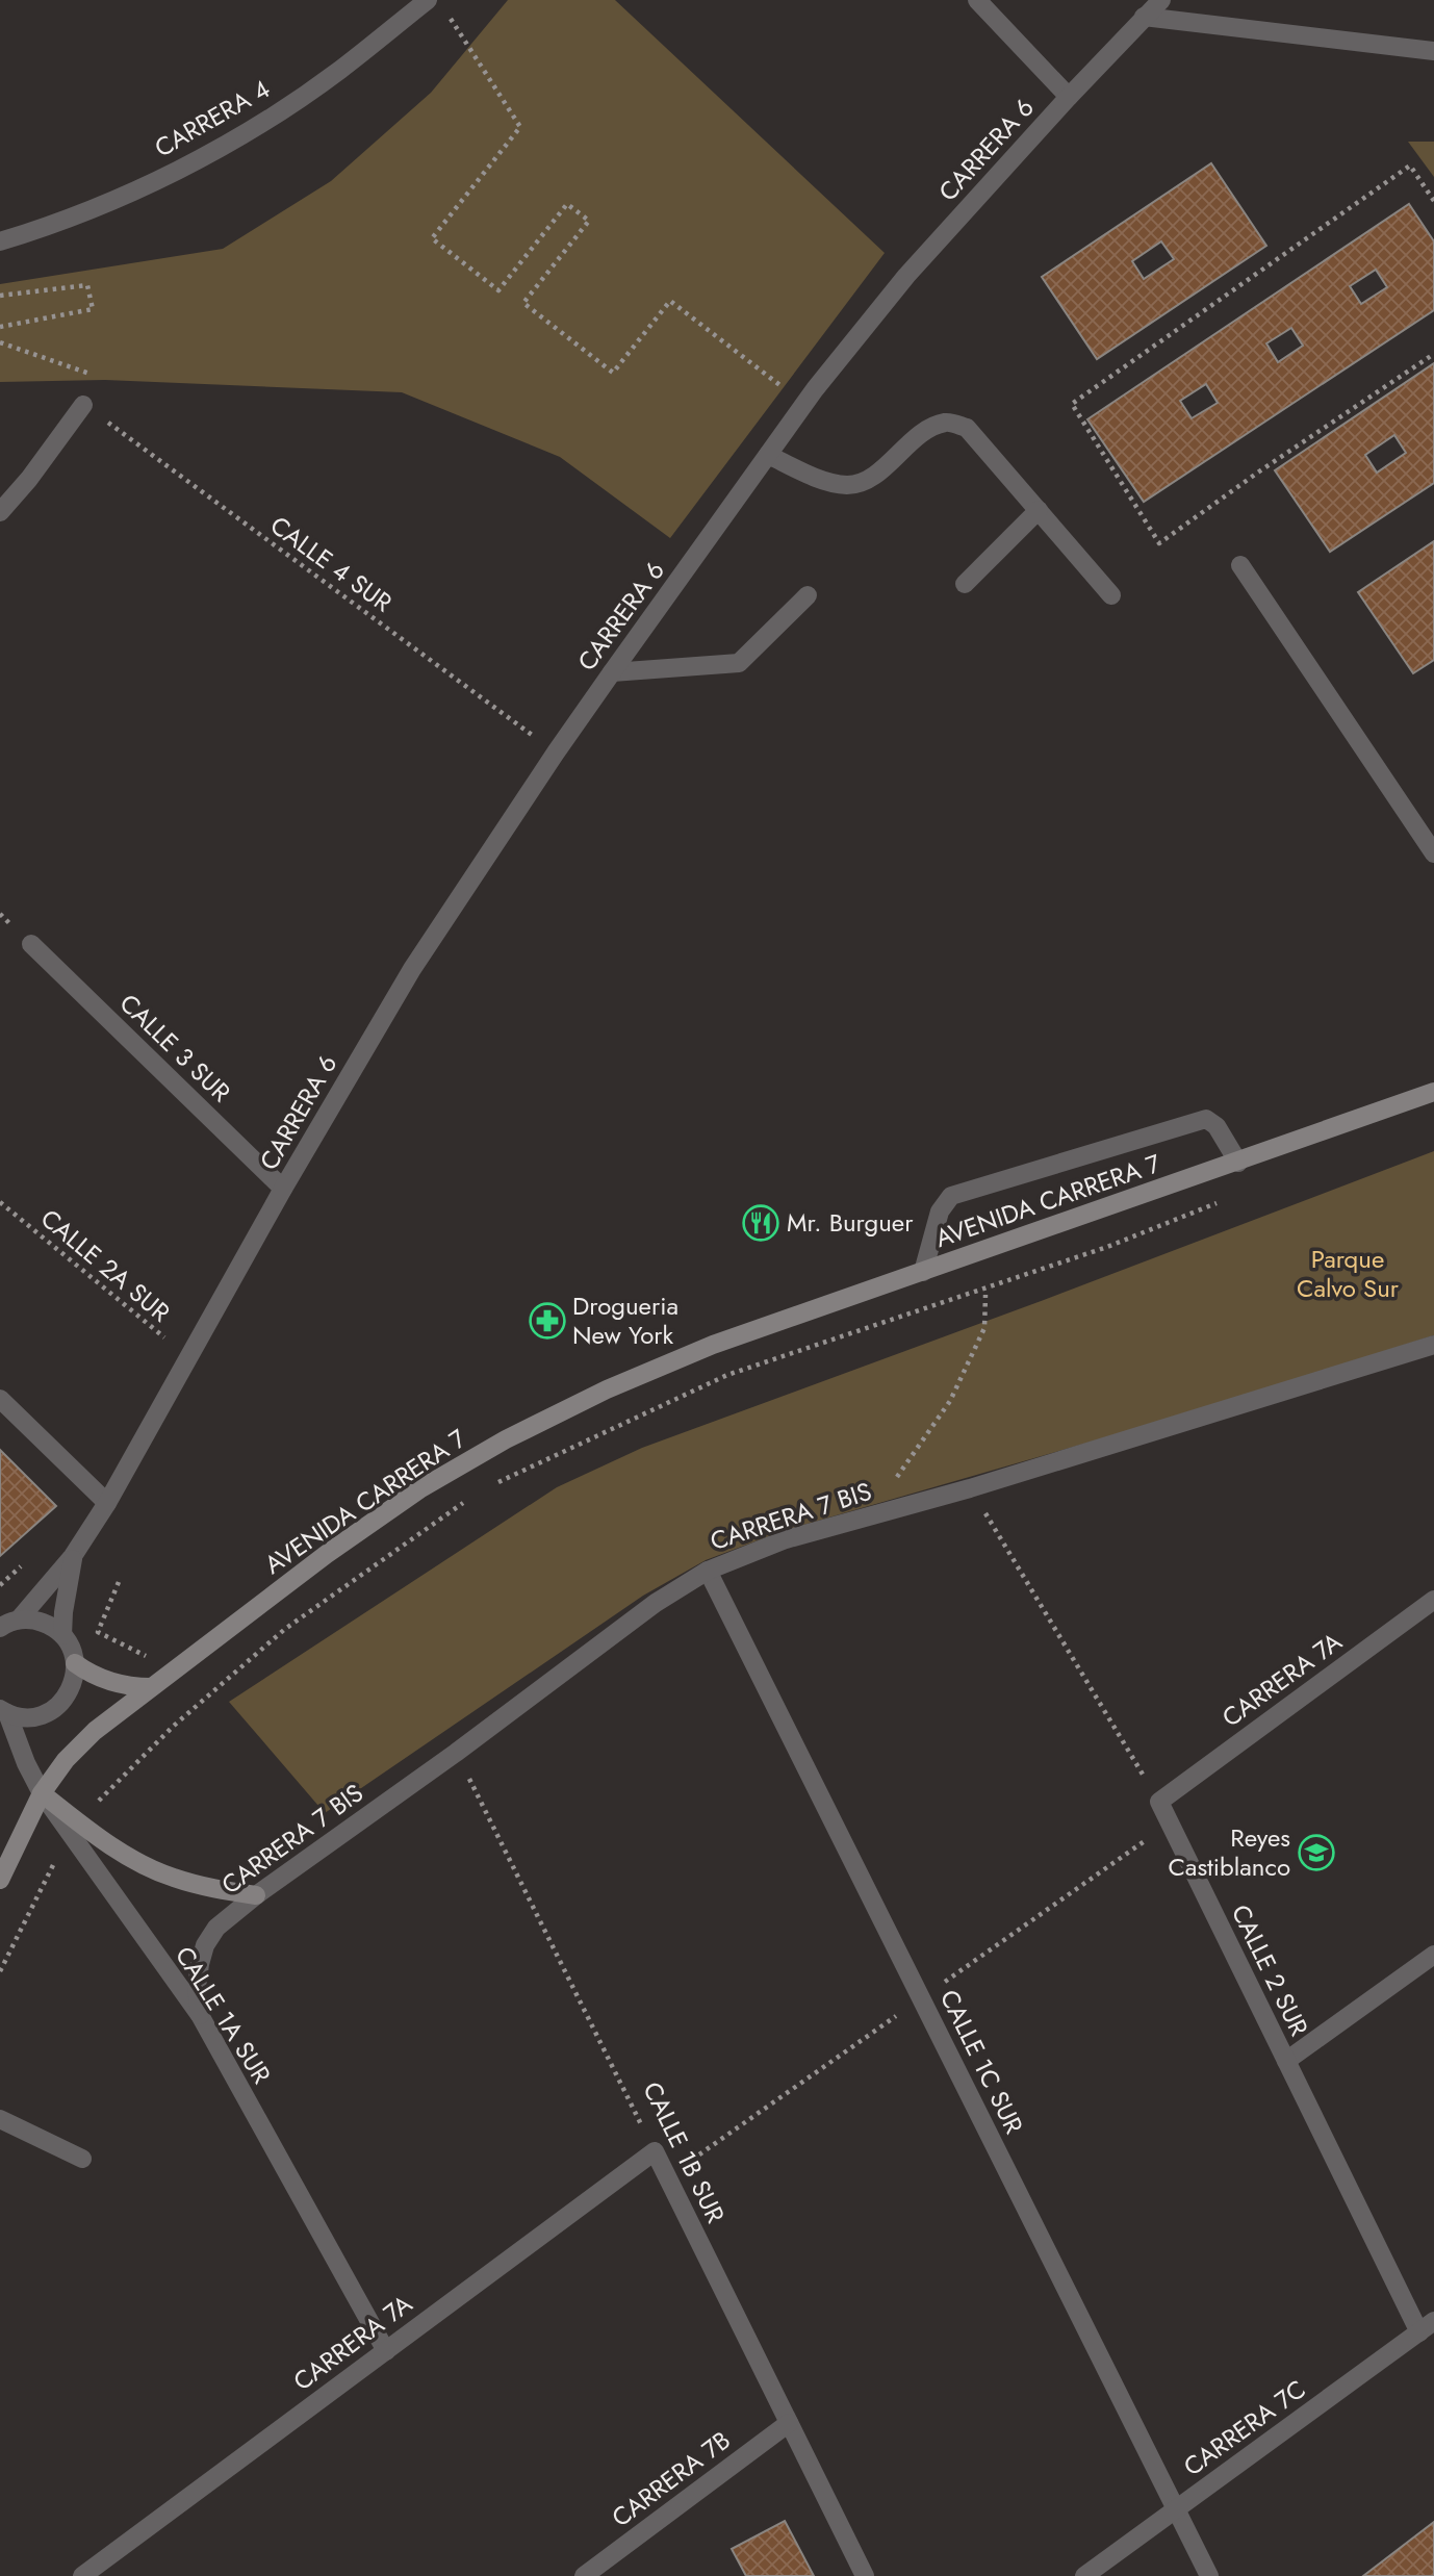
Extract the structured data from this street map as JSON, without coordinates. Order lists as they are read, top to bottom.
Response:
{
  "streets": {
    "main road": ["AVENIDA CARRERA 7"],
    "street": [
      "CARRERA 4",
      "CARRERA 6",
      "CALLE 3 SUR",
      "CARRERA 7 BIS",
      "CARRERA 7A",
      "CALLE 2 SUR",
      "CALLE 1A SUR",
      "CALLE 1C SUR",
      "CALLE 1B SUR",
      "CARRERA 7C",
      "CARRERA 7B"
    ],
    "path": ["CALLE 4 SUR", "CALLE 2A SUR"]
  },
  "crossings": [
    ["CARRERA 6", "CALLE 4 SUR"],
    ["CARRERA 6", "CALLE 3 SUR"],
    ["CARRERA 6", "CALLE 2A SUR"],
    ["CARRERA 7 BIS", "CALLE 1A SUR"],
    ["CARRERA 7 BIS", "CALLE 1C SUR"],
    ["CARRERA 7 BIS", "CALLE 1B SUR"],
    ["CARRERA 7A", "CALLE 2 SUR"],
    ["CARRERA 7A", "CALLE 1A SUR"],
    ["CARRERA 7A", "CALLE 1B SUR"],
    ["CALLE 2 SUR", "CARRERA 7C"],
    ["CALLE 1C SUR", "CARRERA 7C"],
    ["CALLE 1B SUR", "CARRERA 7B"]
  ],
  "parks": ["Parque Calvo Sur"],
  "places": {
    "restaurant": ["Mr. Burguer"],
    "pharmacy": ["Drogueria New York"],
    "school or university": ["Reyes Castiblanco"]
  }
}
